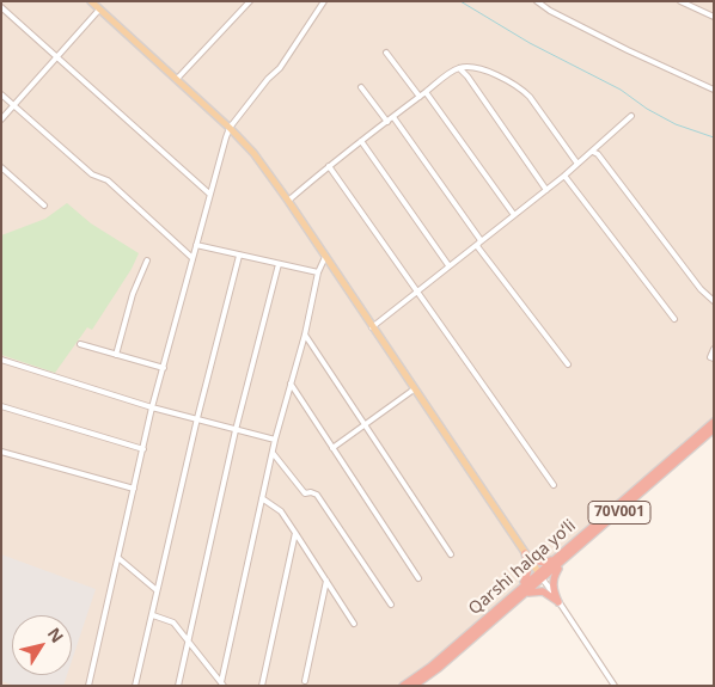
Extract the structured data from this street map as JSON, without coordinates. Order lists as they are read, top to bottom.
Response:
{
  "streets": {
    "highway": ["70V001", "Qarshi halqa yoʻli"]
  },
  "north": "top right"
}
